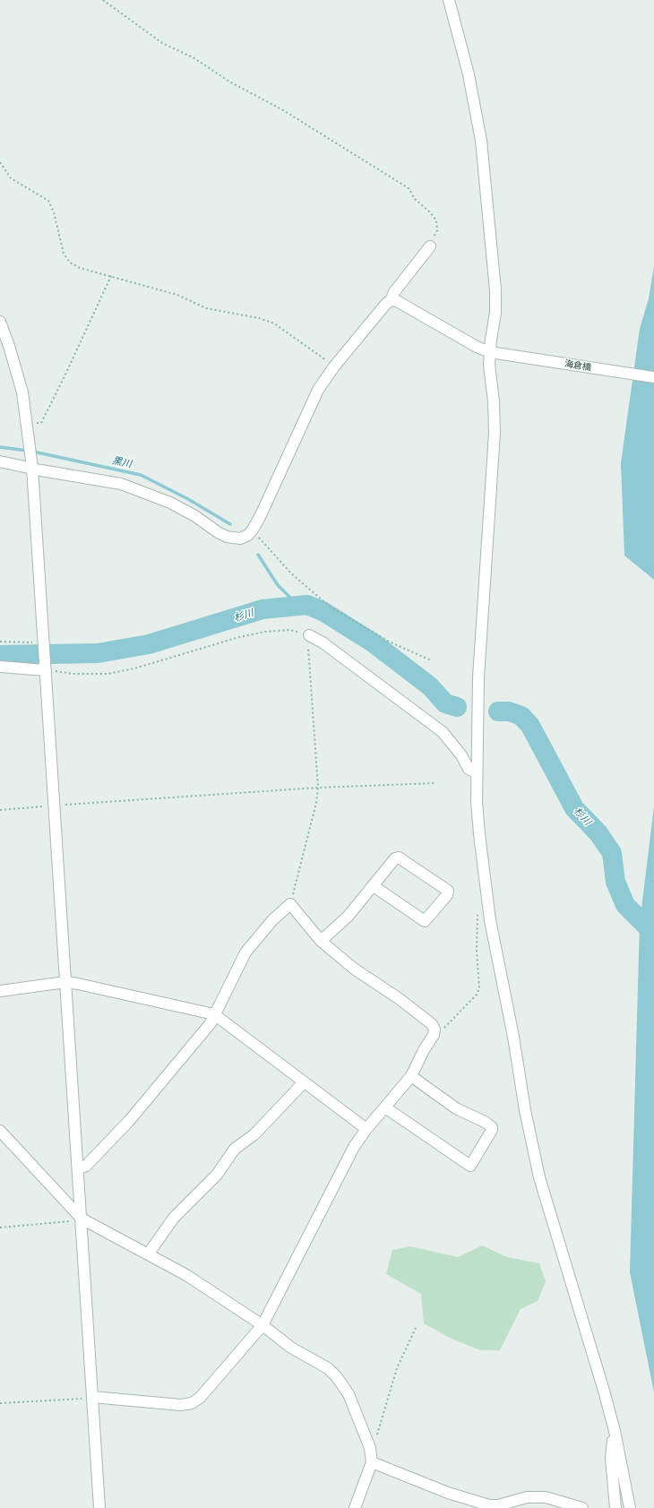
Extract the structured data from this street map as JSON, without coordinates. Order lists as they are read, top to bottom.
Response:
{
  "streets": {
    "street": ["海倉橋"]
  },
  "water": ["黒川", "杉川"]
}
